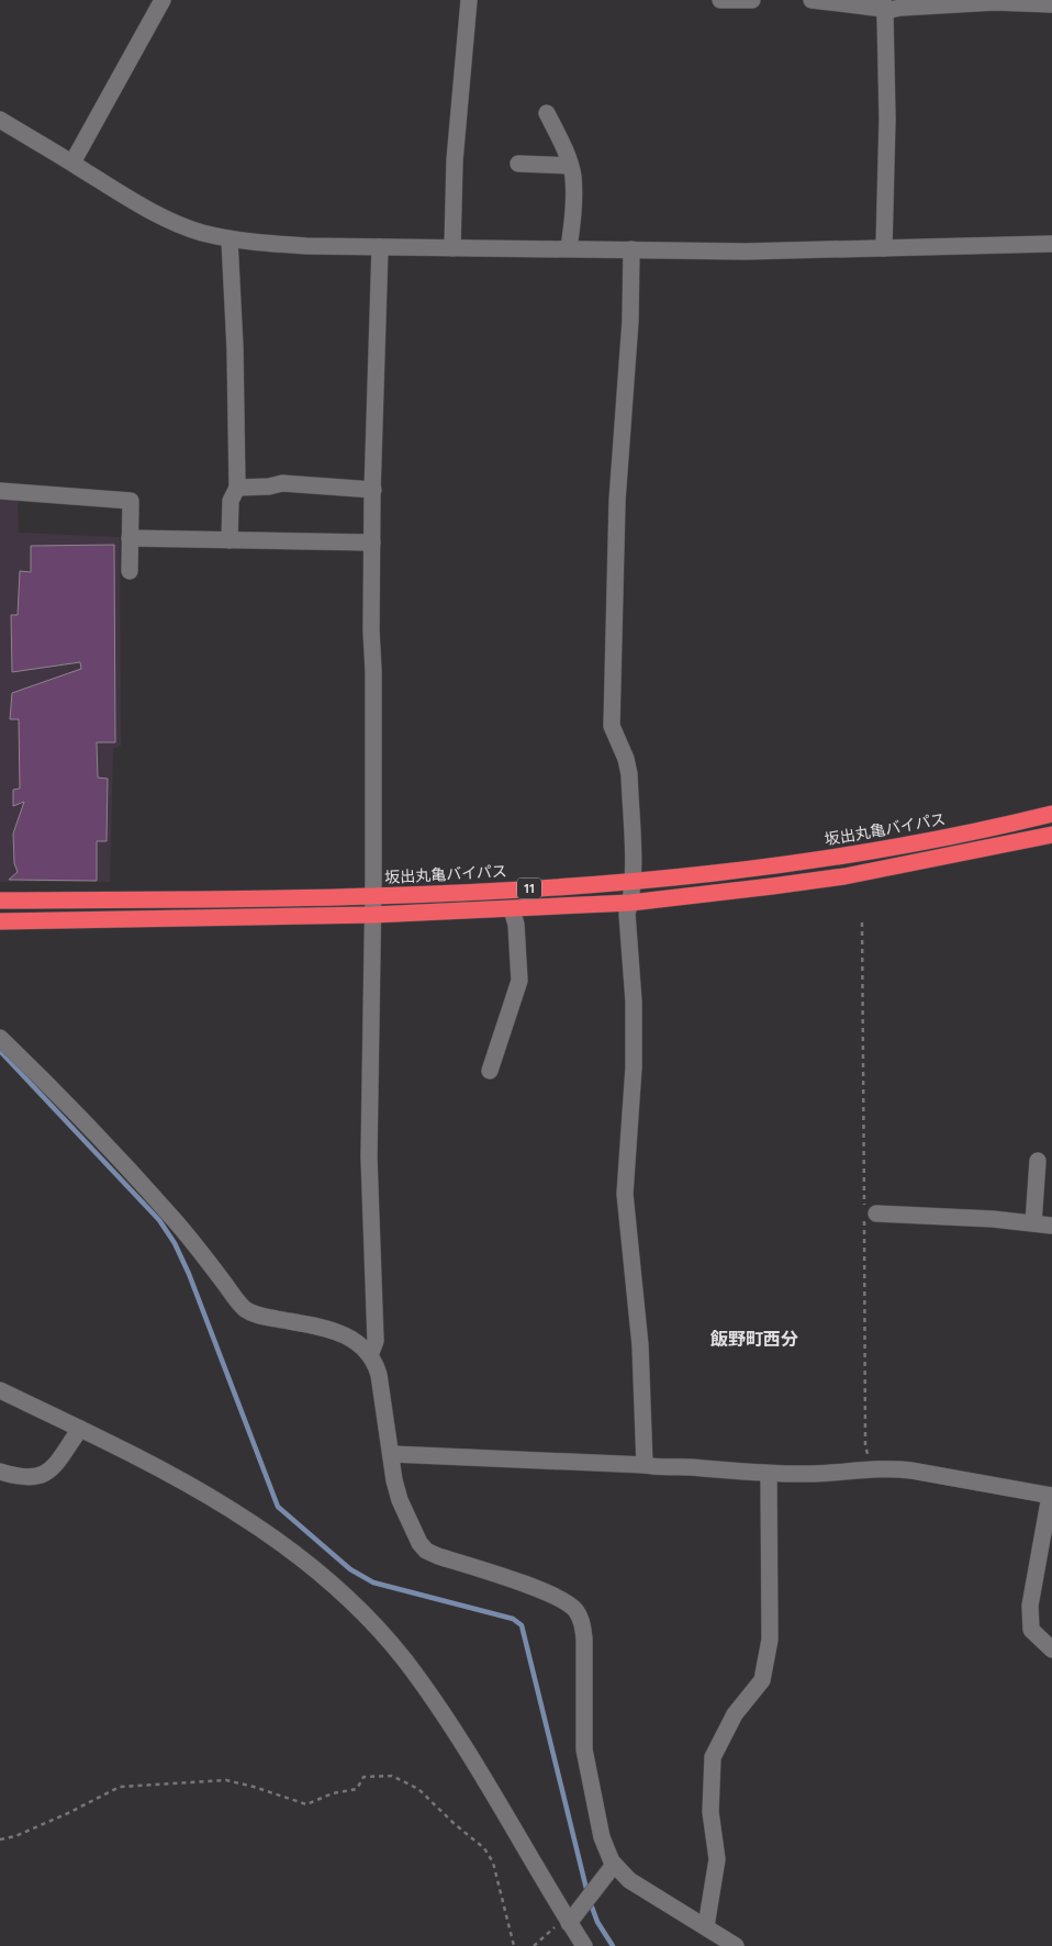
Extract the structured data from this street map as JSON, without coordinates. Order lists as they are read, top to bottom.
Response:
{
  "streets": {
    "highway": ["坂出丸亀バイパス", "11"]
  },
  "districts": ["飯野町西分"]
}
